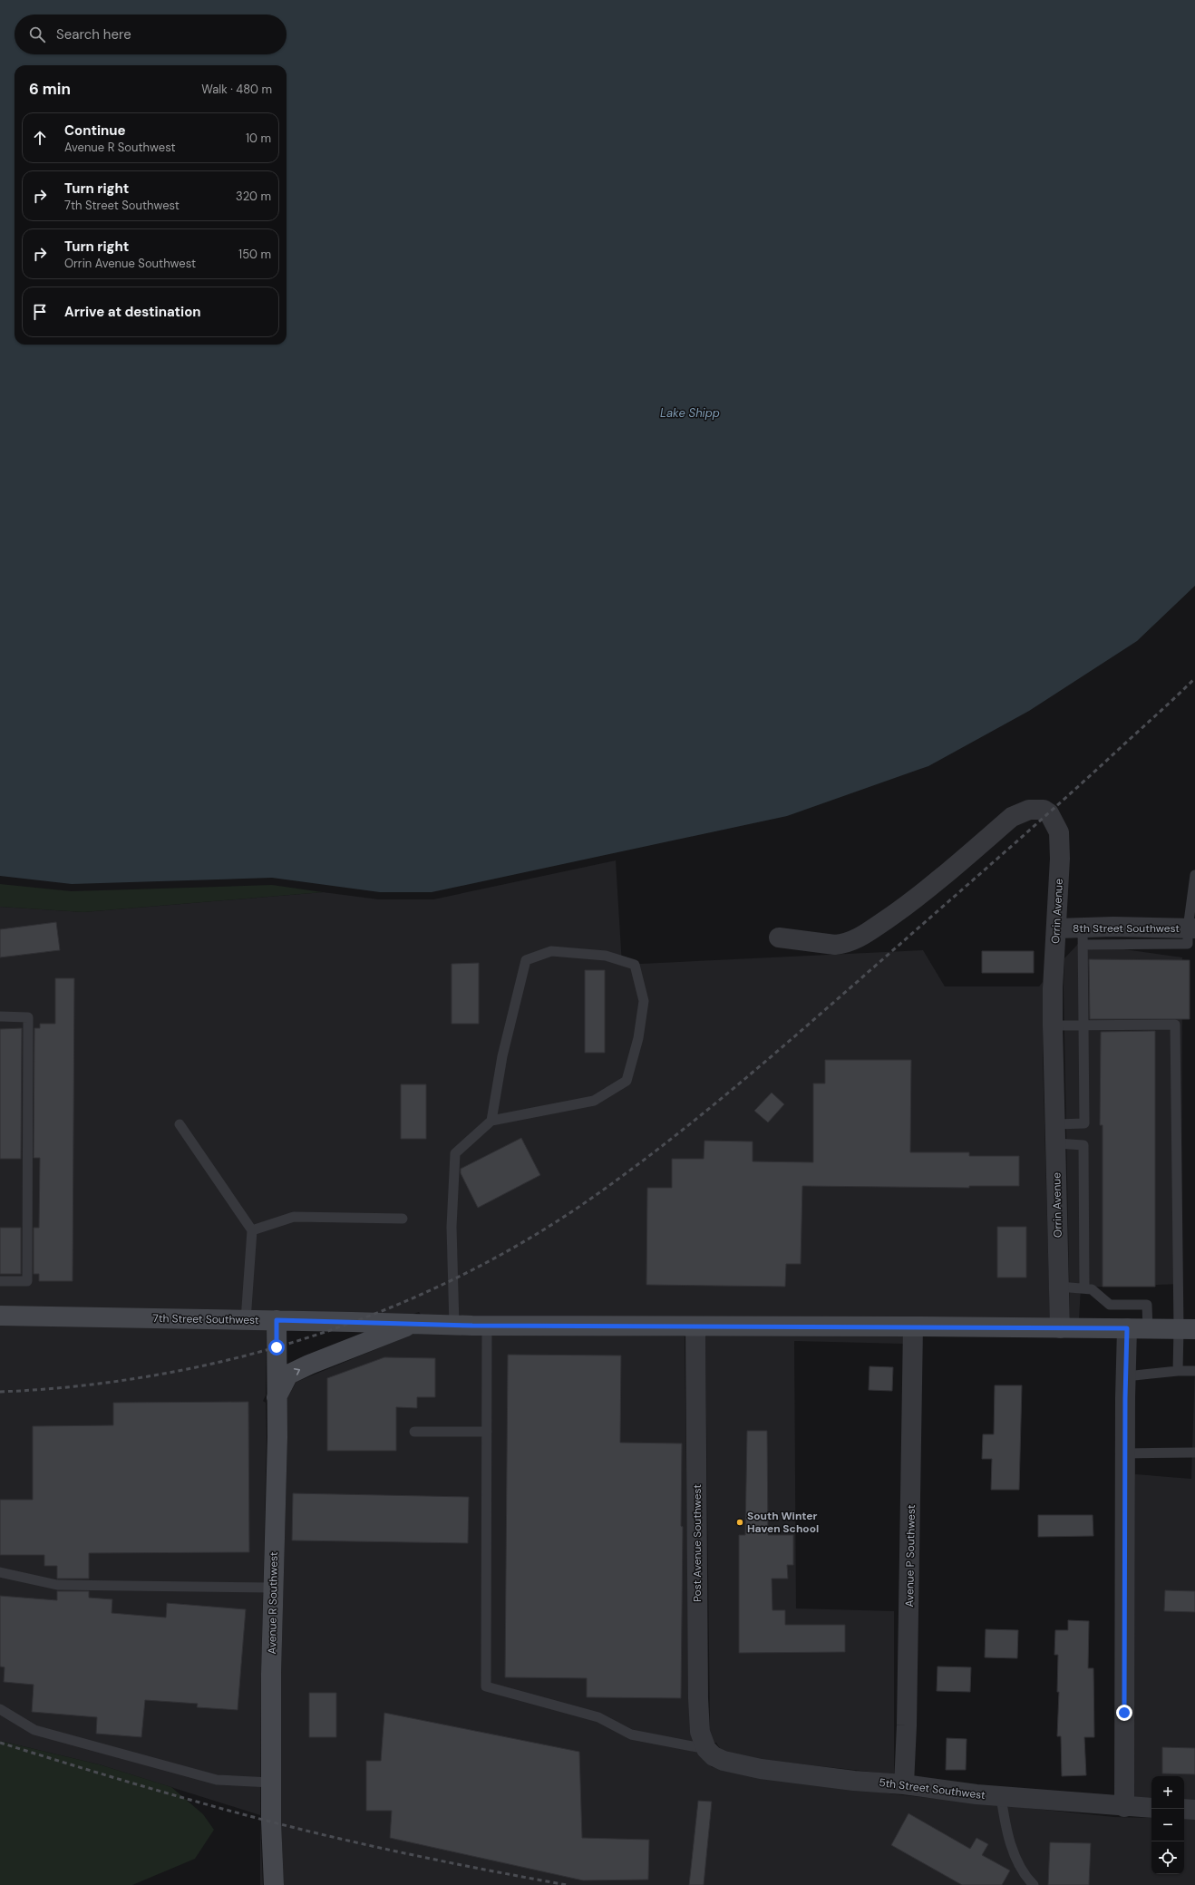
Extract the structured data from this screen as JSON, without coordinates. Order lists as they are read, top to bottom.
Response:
{
  "streets": {
    "street": [
      "Orrin Avenue",
      "8th Street Southwest",
      "7th Street Southwest",
      "Post Avenue Southwest",
      "Avenue P Southwest",
      "Avenue R Southwest",
      "5th Street Southwest"
    ]
  },
  "crossings": [
    ["Orrin Avenue", "8th Street Southwest"],
    ["Orrin Avenue", "7th Street Southwest"],
    ["7th Street Southwest", "Post Avenue Southwest"],
    ["7th Street Southwest", "Avenue P Southwest"],
    ["7th Street Southwest", "Avenue R Southwest"],
    ["Post Avenue Southwest", "5th Street Southwest"],
    ["Avenue P Southwest", "5th Street Southwest"]
  ],
  "water": ["Lake Shipp"],
  "places": ["South Winter Haven School"],
  "page": {
    "search": "Search here",
    "heading": ["6 min", "Walk · 480 m"],
    "list": [
      ["Continue", "Avenue R Southwest", "10 m"],
      ["Turn right", "7th Street Southwest", "320 m"],
      ["Turn right", "Orrin Avenue Southwest", "150 m"],
      "Arrive at destination"
    ],
    "map_buttons": ["+", "−"]
  }
}
